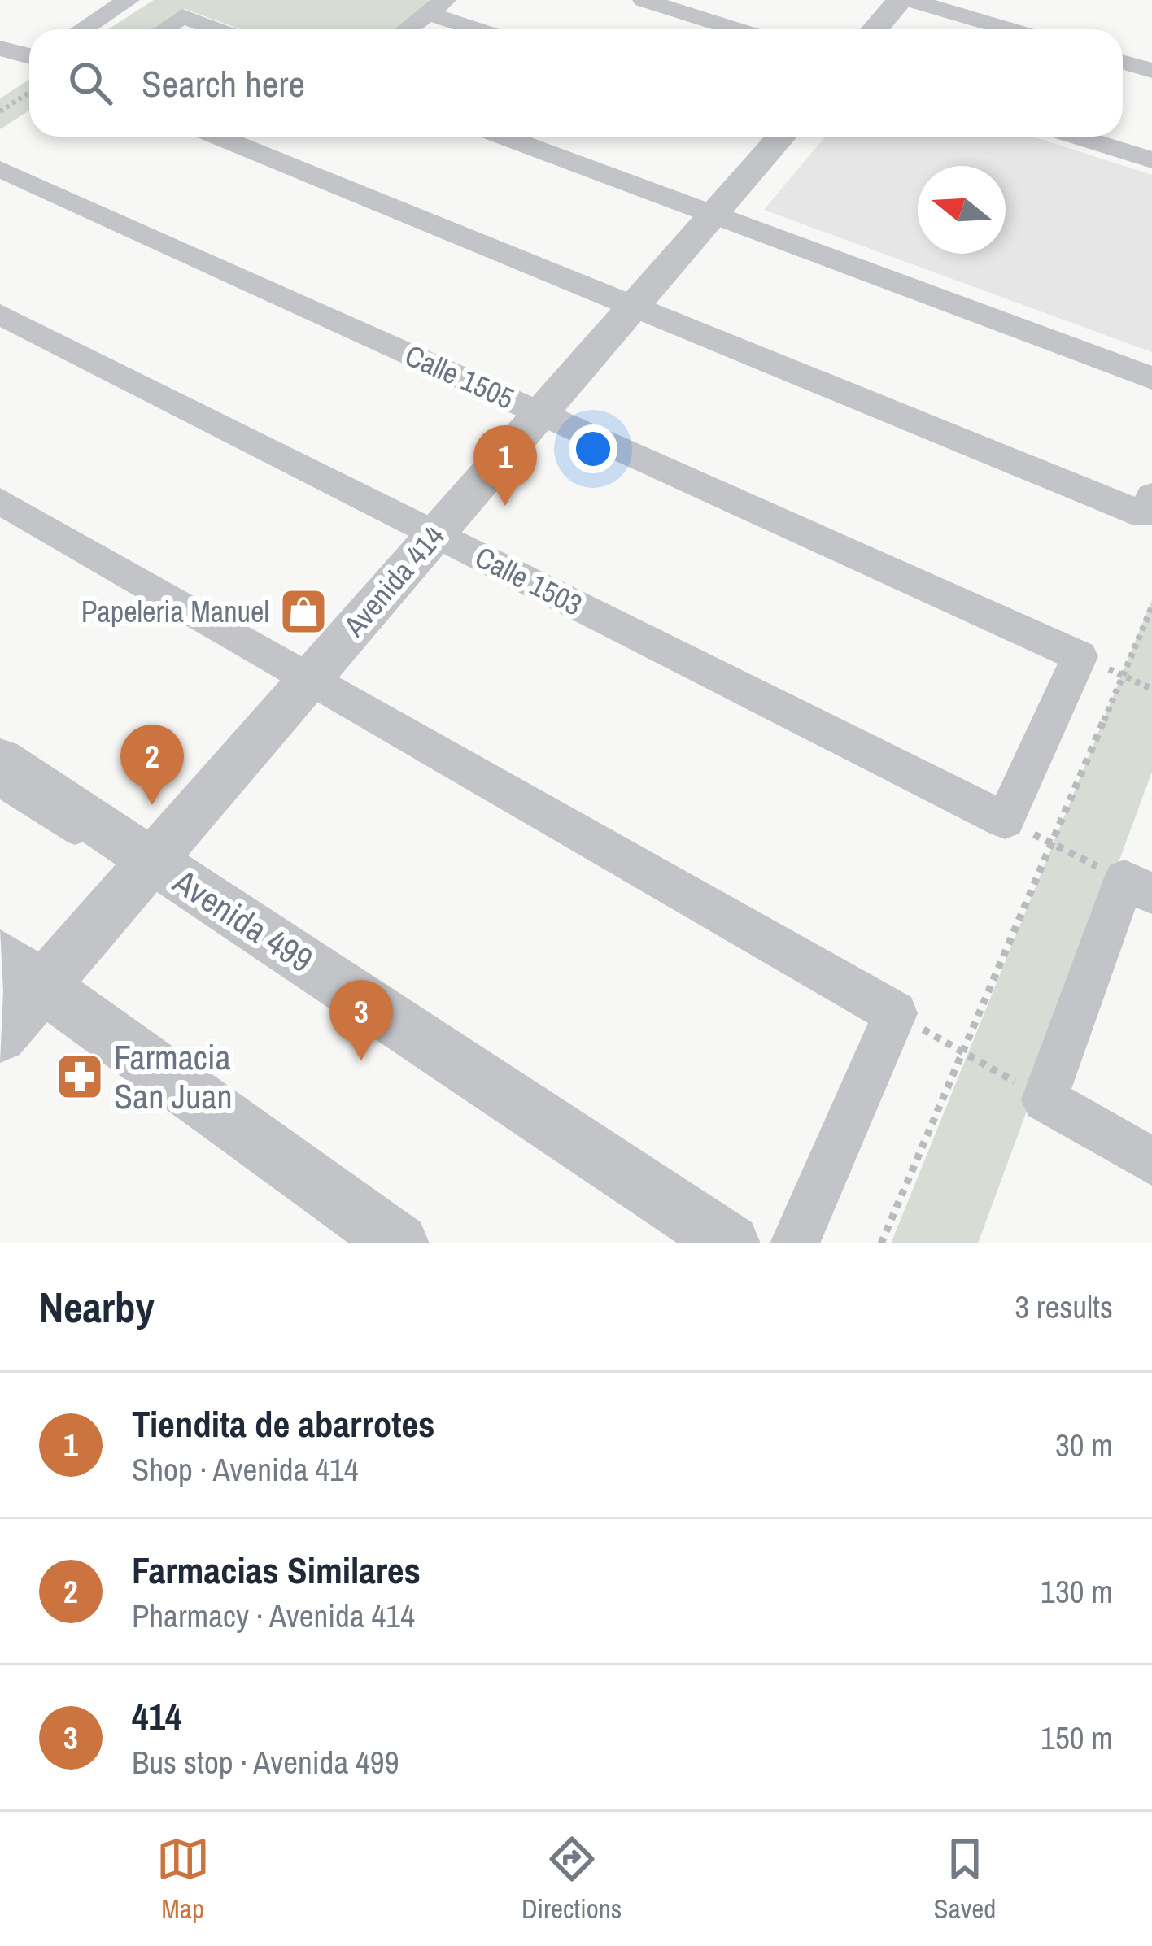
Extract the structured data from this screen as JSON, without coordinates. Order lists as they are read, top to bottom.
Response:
{
  "streets": {
    "street": [
      "Calle 1505",
      "Avenida 414",
      "Calle 1503",
      "Avenida 499"
    ]
  },
  "crossings": [
    ["Calle 1505", "Avenida 414"],
    ["Avenida 414", "Calle 1503"],
    ["Avenida 414", "Avenida 499"]
  ],
  "places": {
    "shop": ["Papeleria Manuel"],
    "pharmacy": ["Farmacia San Juan"]
  },
  "north": "left",
  "page": {
    "search": "Search here",
    "pins": ["1", "2", "3"],
    "heading": ["Nearby", "3 results"],
    "list": [
      {
        "mark": "1",
        "name": "Tiendita de abarrotes",
        "note": "Shop · Avenida 414",
        "value": "30 m"
      },
      {
        "mark": "2",
        "name": "Farmacias Similares",
        "note": "Pharmacy · Avenida 414",
        "value": "130 m"
      },
      {
        "mark": "3",
        "name": "414",
        "note": "Bus stop · Avenida 499",
        "value": "150 m"
      }
    ],
    "nav": ["Map", "Directions", "Saved"]
  }
}
